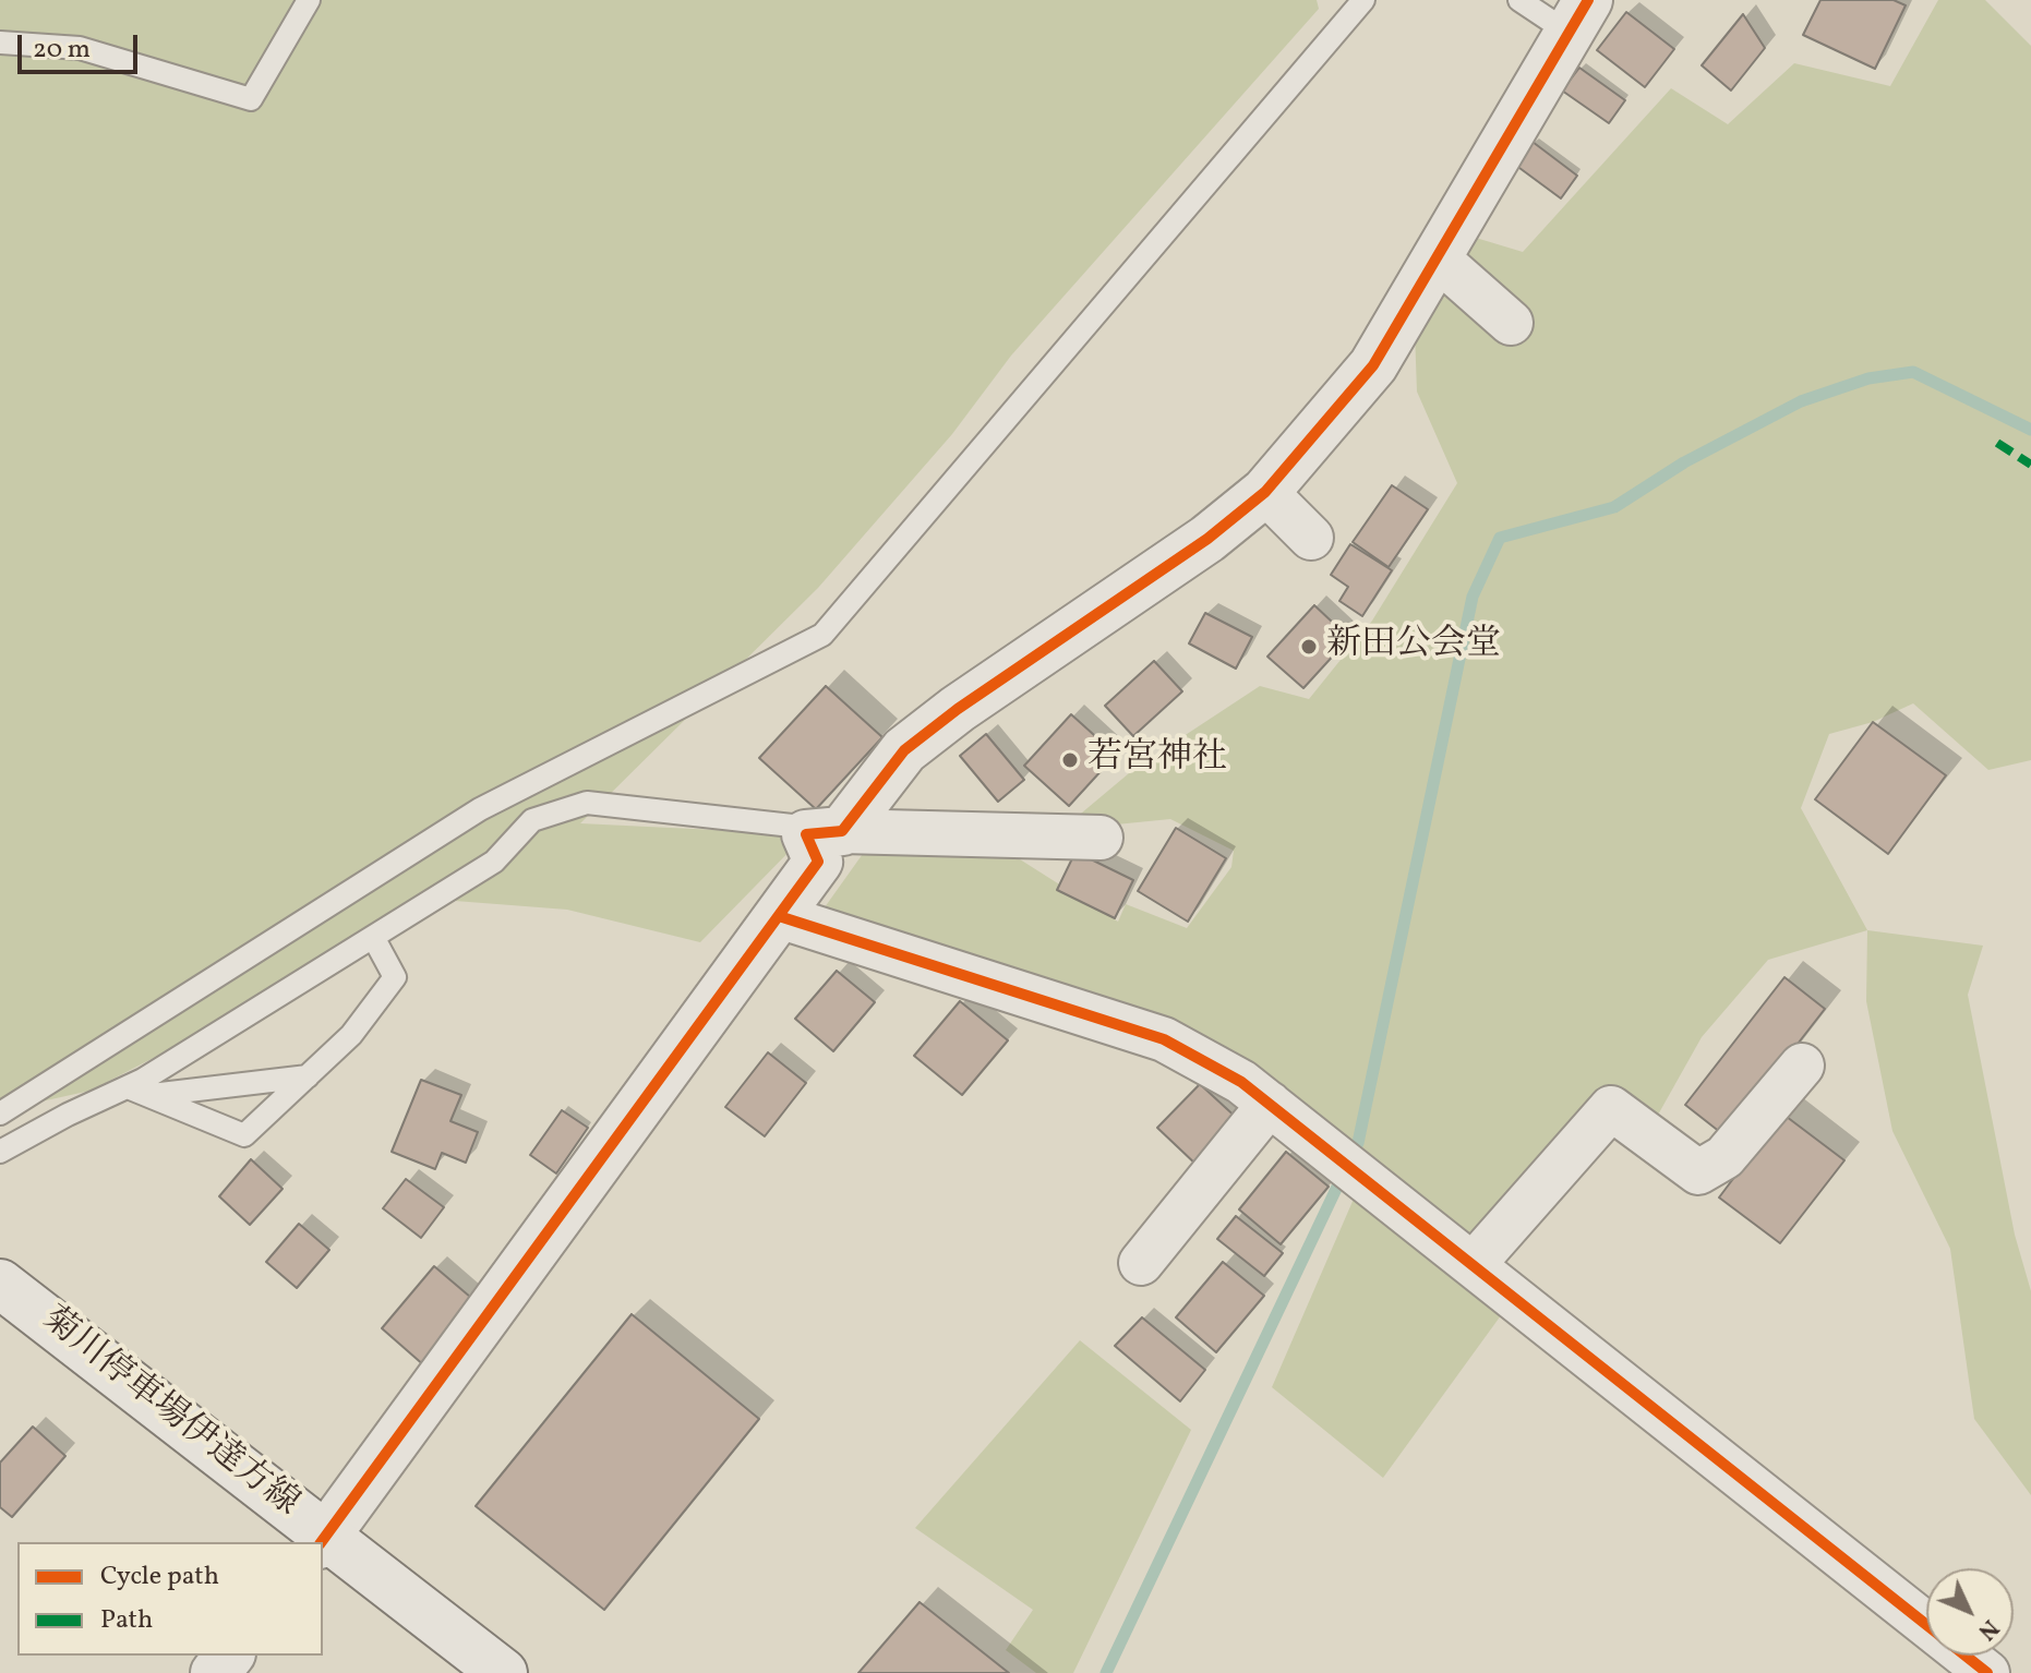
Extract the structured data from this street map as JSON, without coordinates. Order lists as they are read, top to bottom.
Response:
{
  "streets": {
    "street": ["菊川停車場伊達方線"]
  },
  "places": ["新田公会堂", "若宮神社"],
  "legend": ["Cycle path", "Path"],
  "scale_bar": "20 m",
  "north": "bottom right"
}
